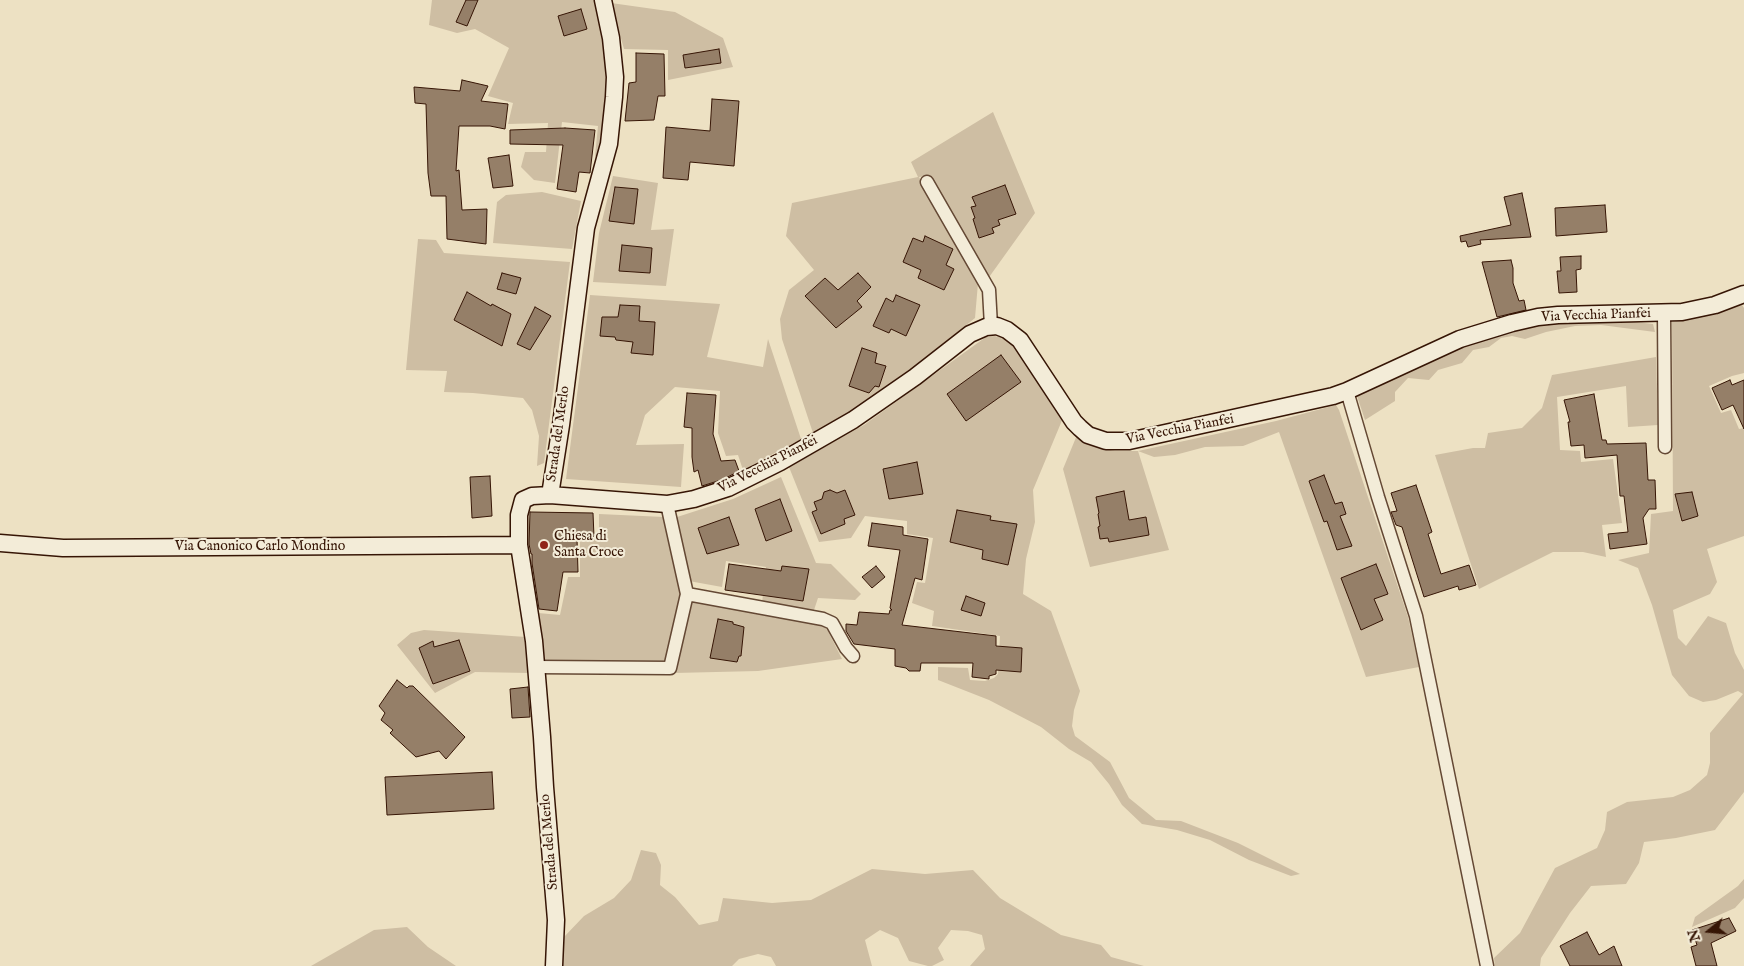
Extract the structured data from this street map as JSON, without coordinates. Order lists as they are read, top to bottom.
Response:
{
  "streets": {
    "street": ["Via Vecchia Pianfei", "Strada del Merlo", "Via Canonico Carlo Mondino"]
  },
  "crossings": [
    ["Via Vecchia Pianfei", "Strada del Merlo"],
    ["Strada del Merlo", "Via Canonico Carlo Mondino"]
  ],
  "places": ["Chiesa di Santa Croce"],
  "north": "left"
}
